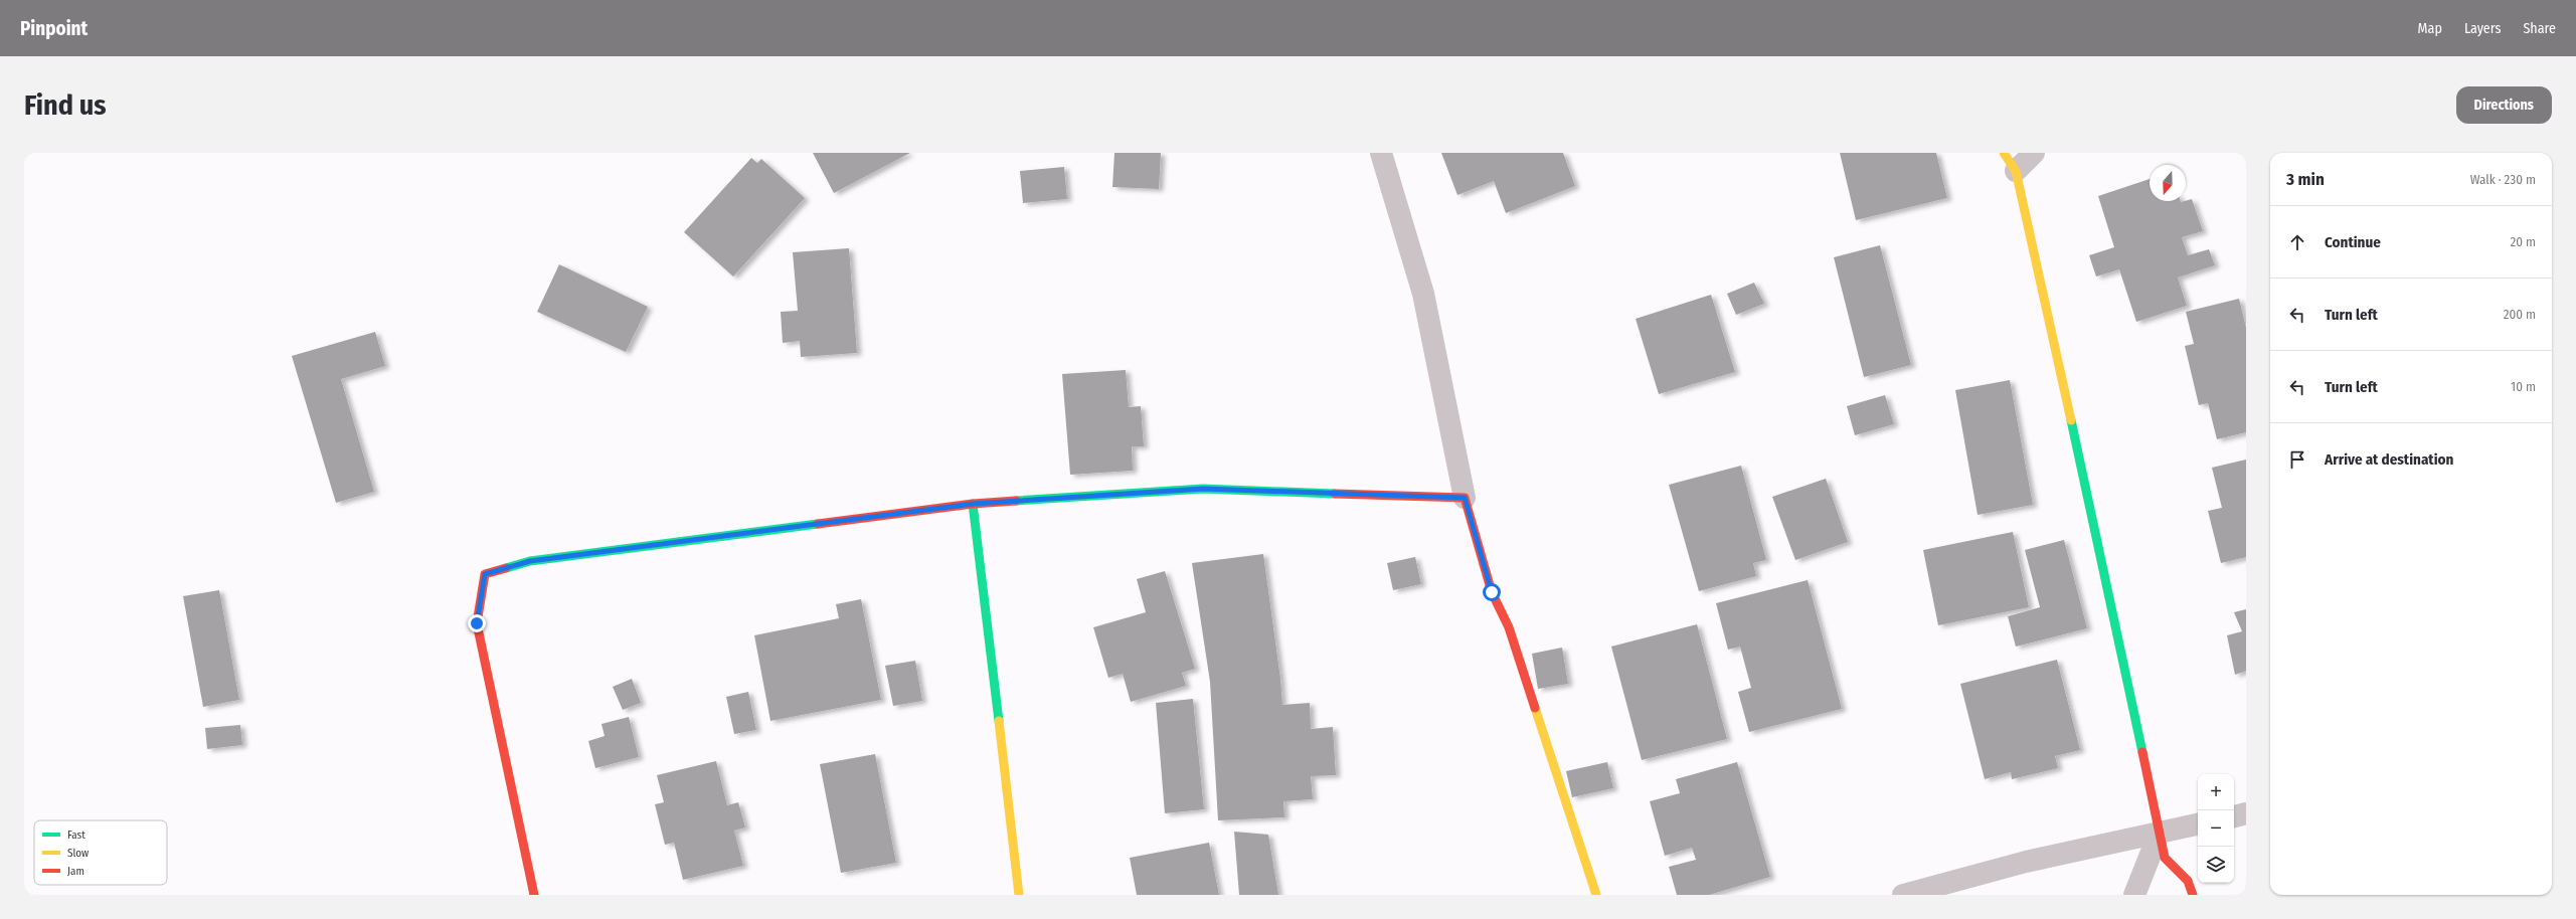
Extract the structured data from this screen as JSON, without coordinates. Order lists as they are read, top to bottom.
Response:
{
  "legend": ["Fast", "Slow", "Jam"],
  "north": "bottom",
  "page": {
    "header": "Pinpoint",
    "nav": ["Map", "Layers", "Share"],
    "buttons": "Directions",
    "title": "Find us",
    "heading": ["3 min", "Walk · 230 m"],
    "list": [
      ["Continue", "20 m"],
      ["Turn left", "200 m"],
      ["Turn left", "10 m"],
      "Arrive at destination"
    ],
    "map_buttons": ["+", "−"]
  }
}
